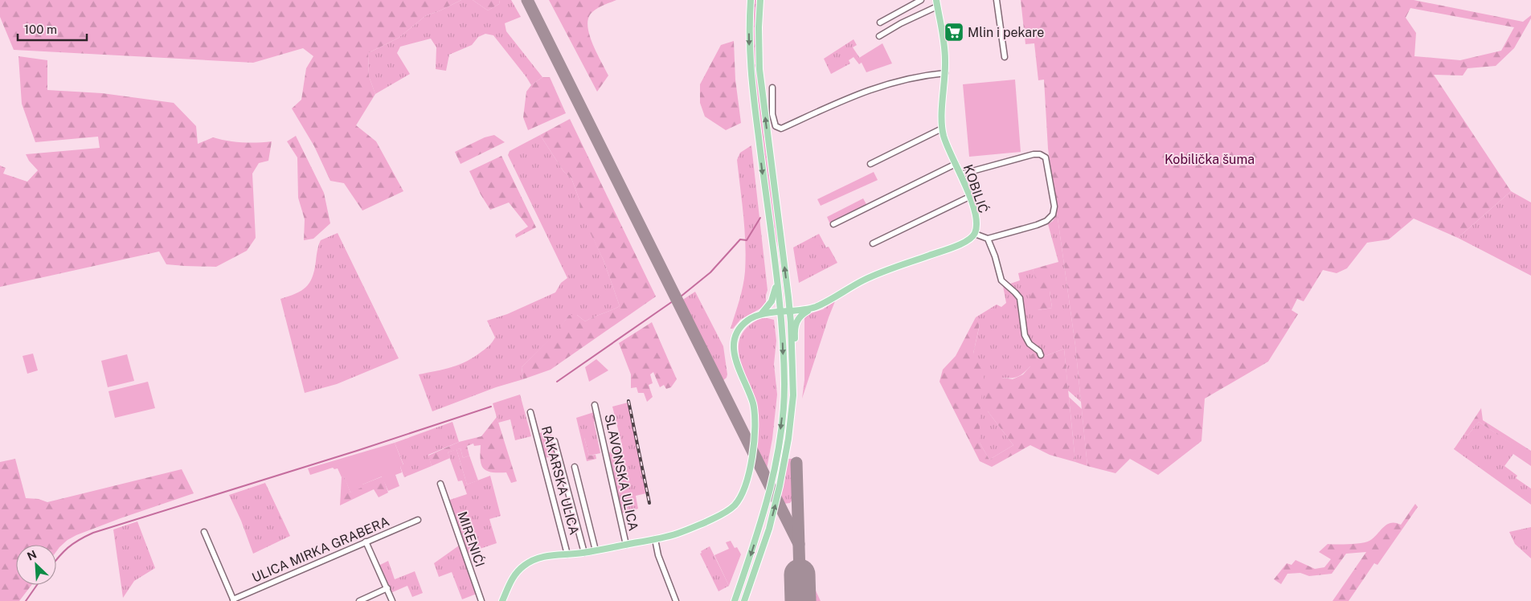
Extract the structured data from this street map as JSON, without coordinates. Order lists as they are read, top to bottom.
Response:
{
  "streets": {
    "main road": ["KOBILIĆ", "RAKARSKA ULICA"],
    "street": ["SLAVONSKA ULICA", "MIRENIĆI", "ULICA MIRKA GRABERA"]
  },
  "crossings": [
    ["KOBILIĆ", "RAKARSKA ULICA"],
    ["SLAVONSKA ULICA", "RAKARSKA ULICA"]
  ],
  "parks": ["Kobilička šuma"],
  "places": {
    "supermarket": ["Mlin i pekare"]
  },
  "scale_bar": "100 m",
  "north": "top left"
}
